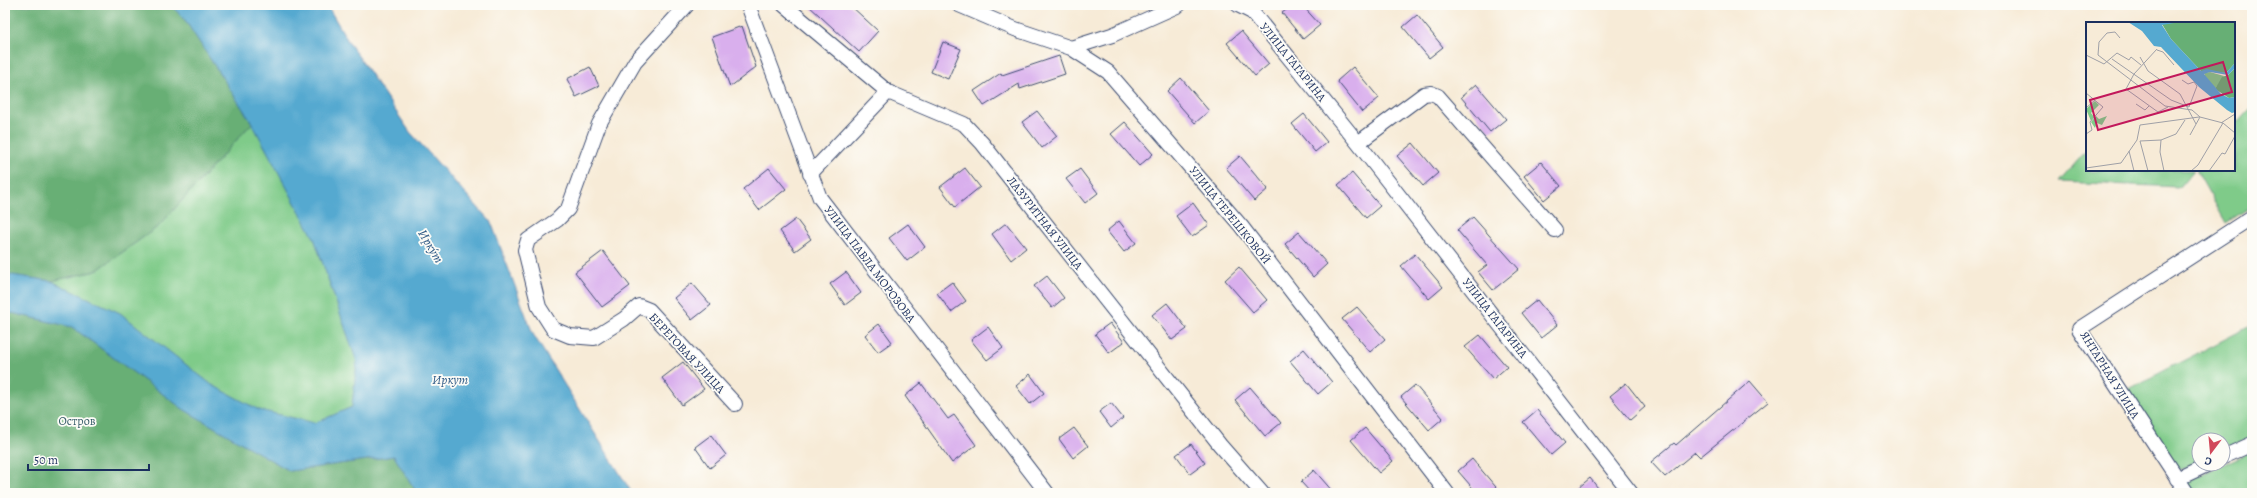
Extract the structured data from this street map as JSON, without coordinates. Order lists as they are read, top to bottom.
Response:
{
  "streets": {
    "street": [
      "УЛИЦА ГАГАРИНА",
      "УЛИЦА ТЕРЕШКОВОЙ",
      "ЛАЗУРИТНАЯ УЛИЦА",
      "УЛИЦА ПАВЛА МОРОЗОВА",
      "БЕРЕГОВАЯ УЛИЦА",
      "ЯНТАРНАЯ УЛИЦА"
    ]
  },
  "water": ["Ирку́т", "Иркут"],
  "parks": ["Остров"],
  "scale_bar": "50 m",
  "north": "bottom"
}
